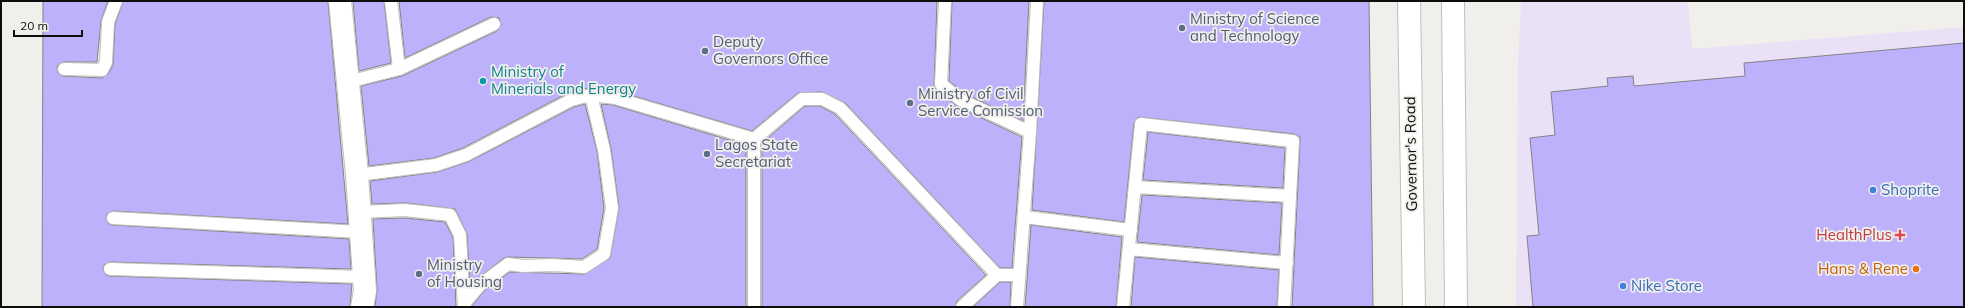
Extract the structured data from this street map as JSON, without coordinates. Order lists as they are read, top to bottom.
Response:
{
  "streets": {
    "street": ["Governor's Road"]
  },
  "places": {
    "other": [
      "Ministry of Science and Technology",
      "Deputy Governors Office",
      "Ministry of Minerials and Energy",
      "Ministry of Civil Service Comission",
      "Lagos State Secretariat",
      "Shoprite",
      "Hans & Rene",
      "Ministry of Housing",
      "Nike Store"
    ],
    "health": ["HealthPlus"]
  },
  "scale_bar": "20 m"
}
